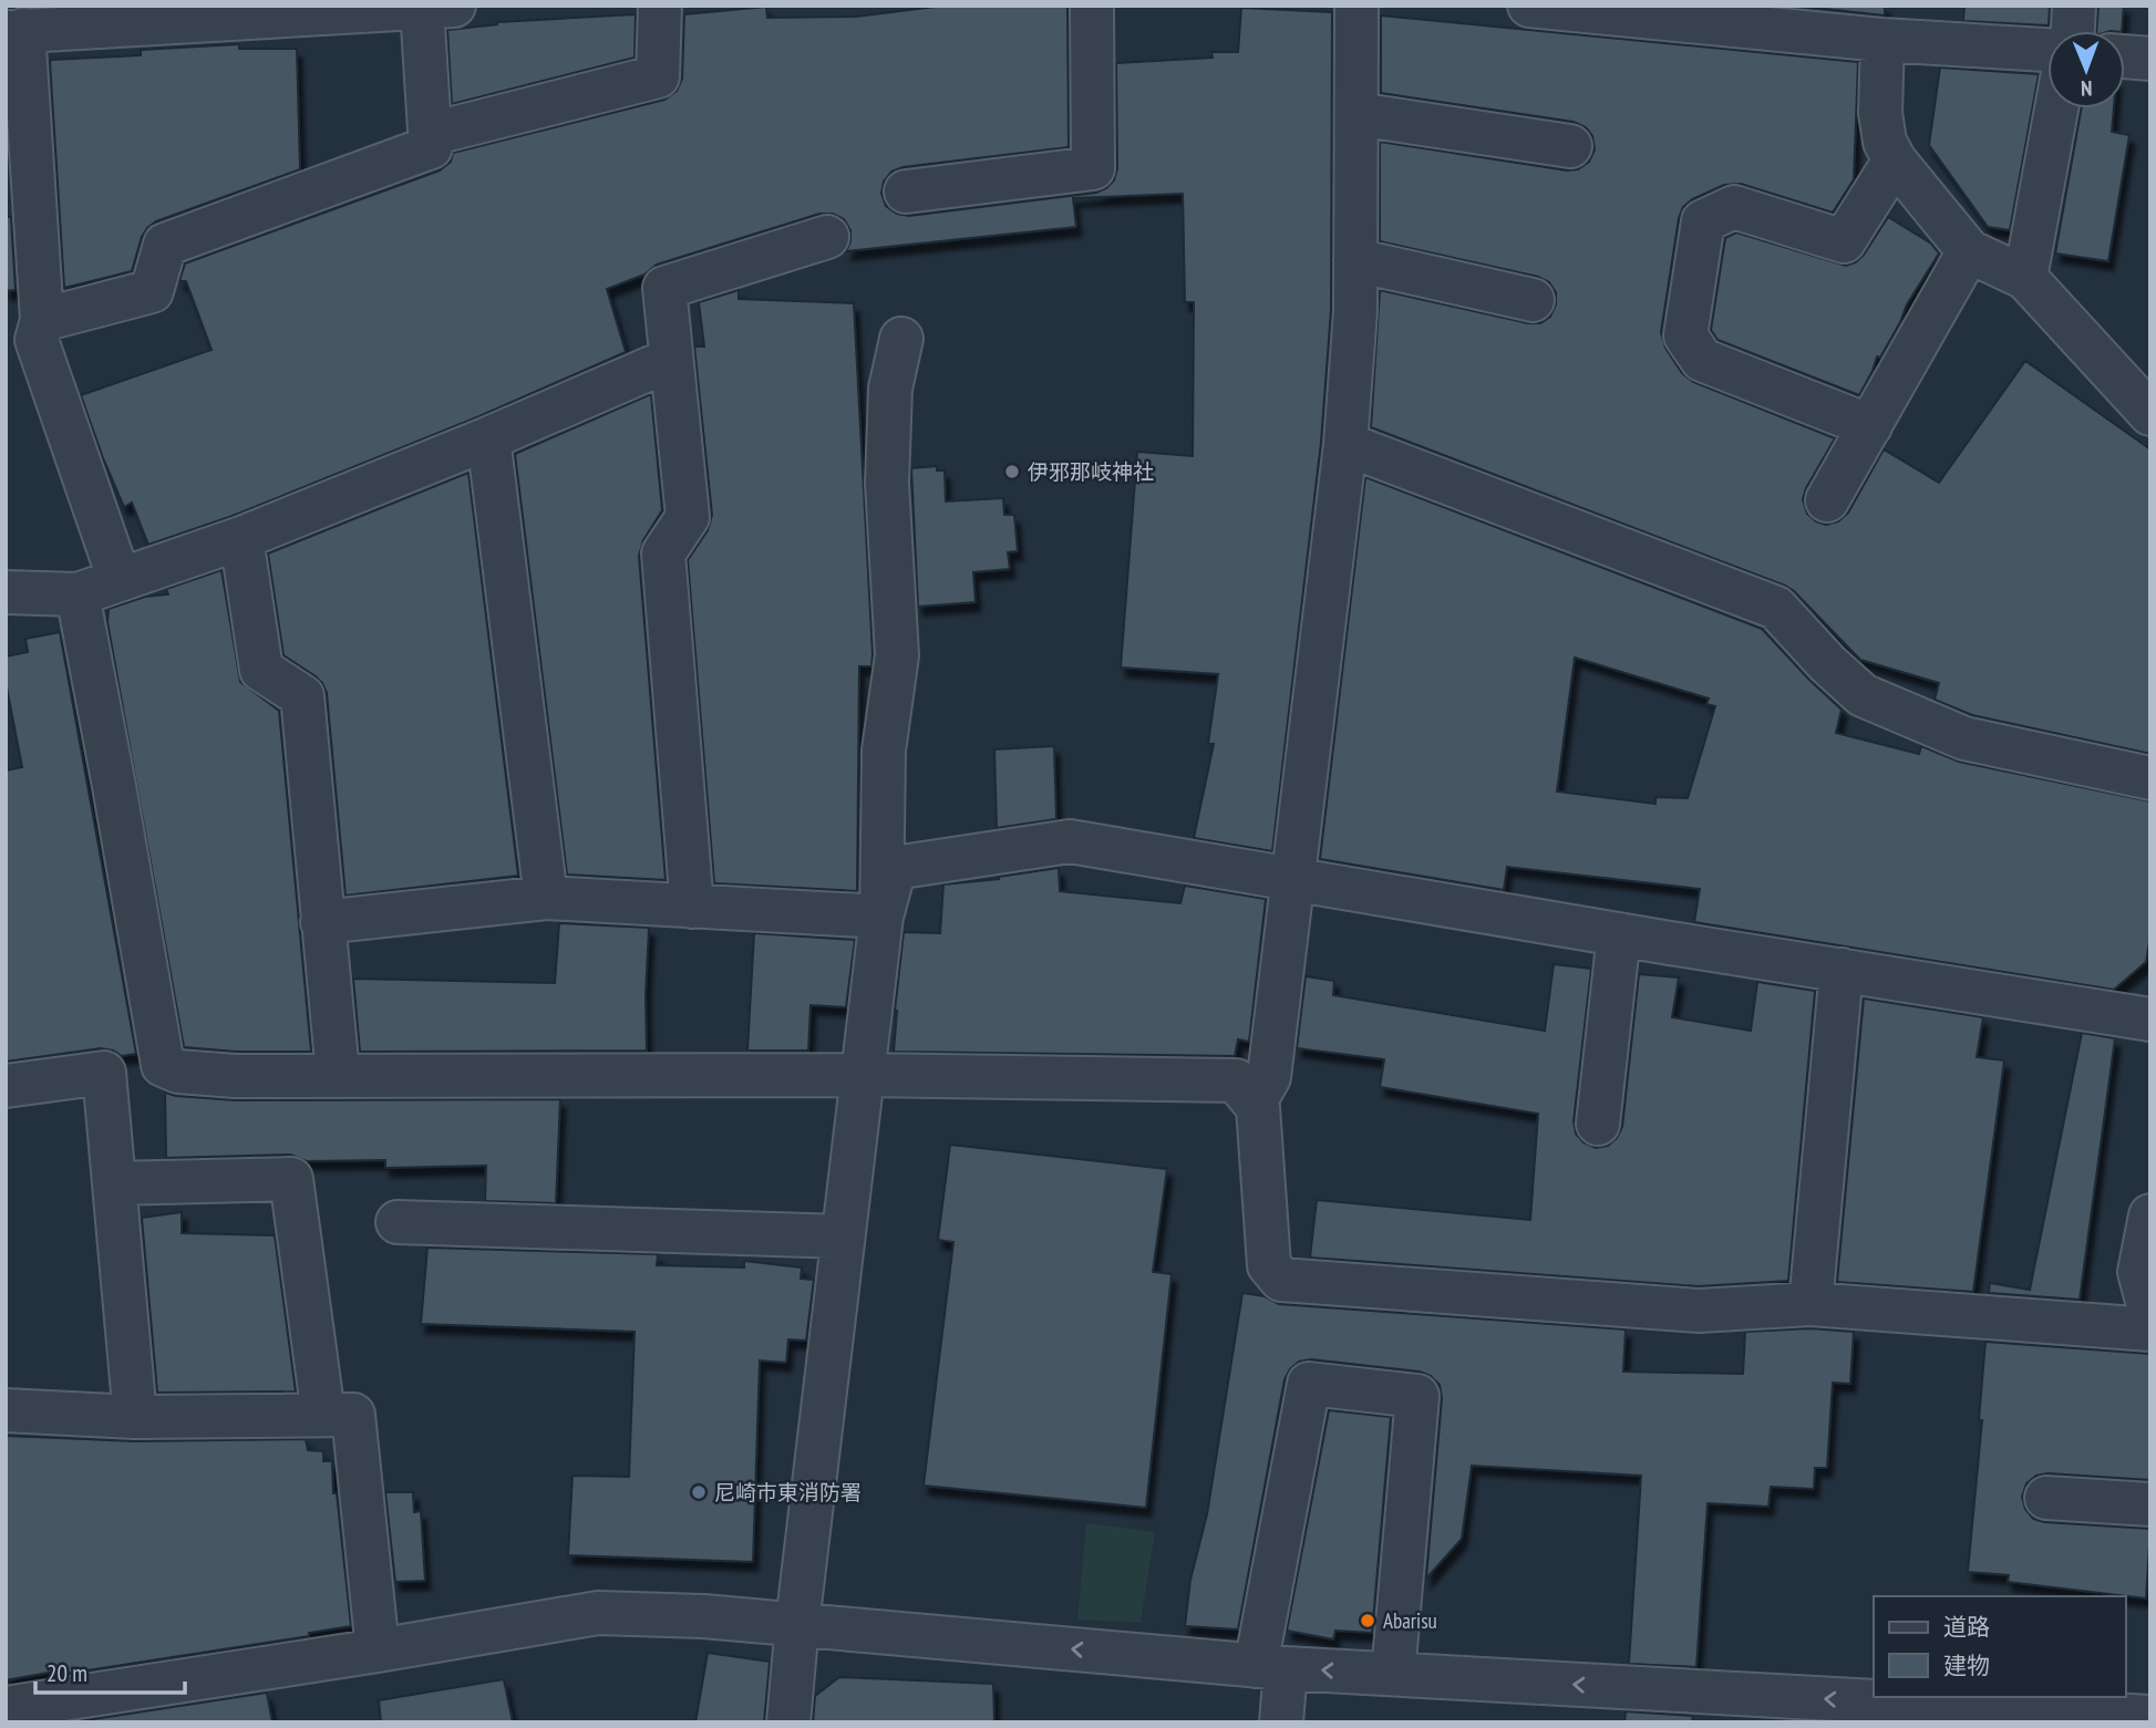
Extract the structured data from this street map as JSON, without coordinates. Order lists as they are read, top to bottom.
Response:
{
  "places": ["伊邪那岐神社", "尼崎市東消防署", "Abarisu"],
  "legend": ["道路", "建物"],
  "scale_bar": "20 m",
  "north": "bottom"
}
